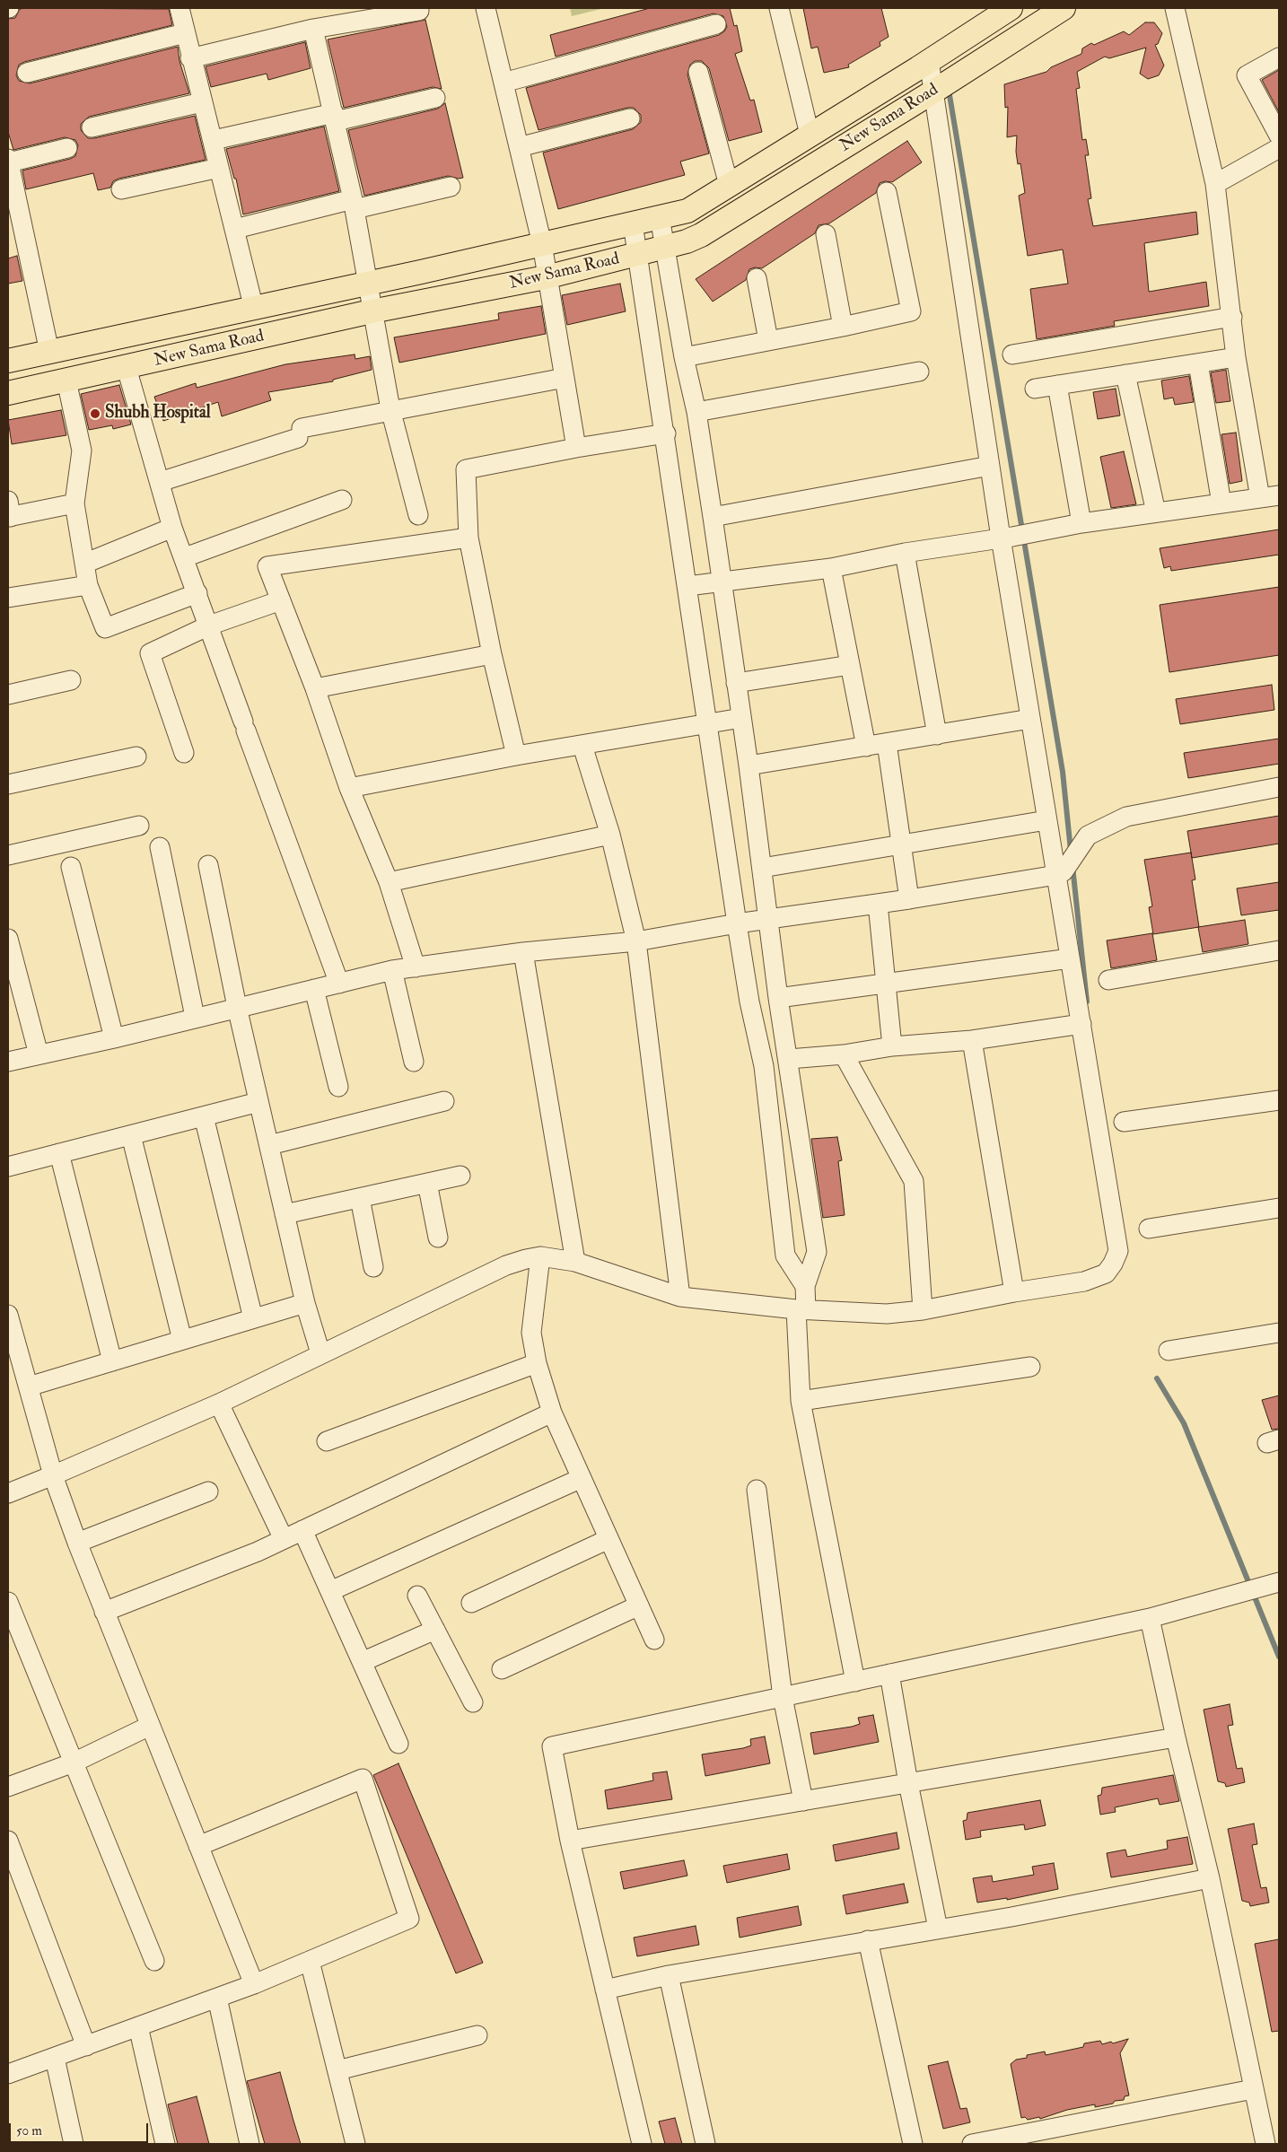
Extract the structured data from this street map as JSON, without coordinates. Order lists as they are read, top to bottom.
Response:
{
  "streets": {
    "main road": ["New Sama Road"]
  },
  "places": ["Shubh Hospital"],
  "scale_bar": "50 m"
}
